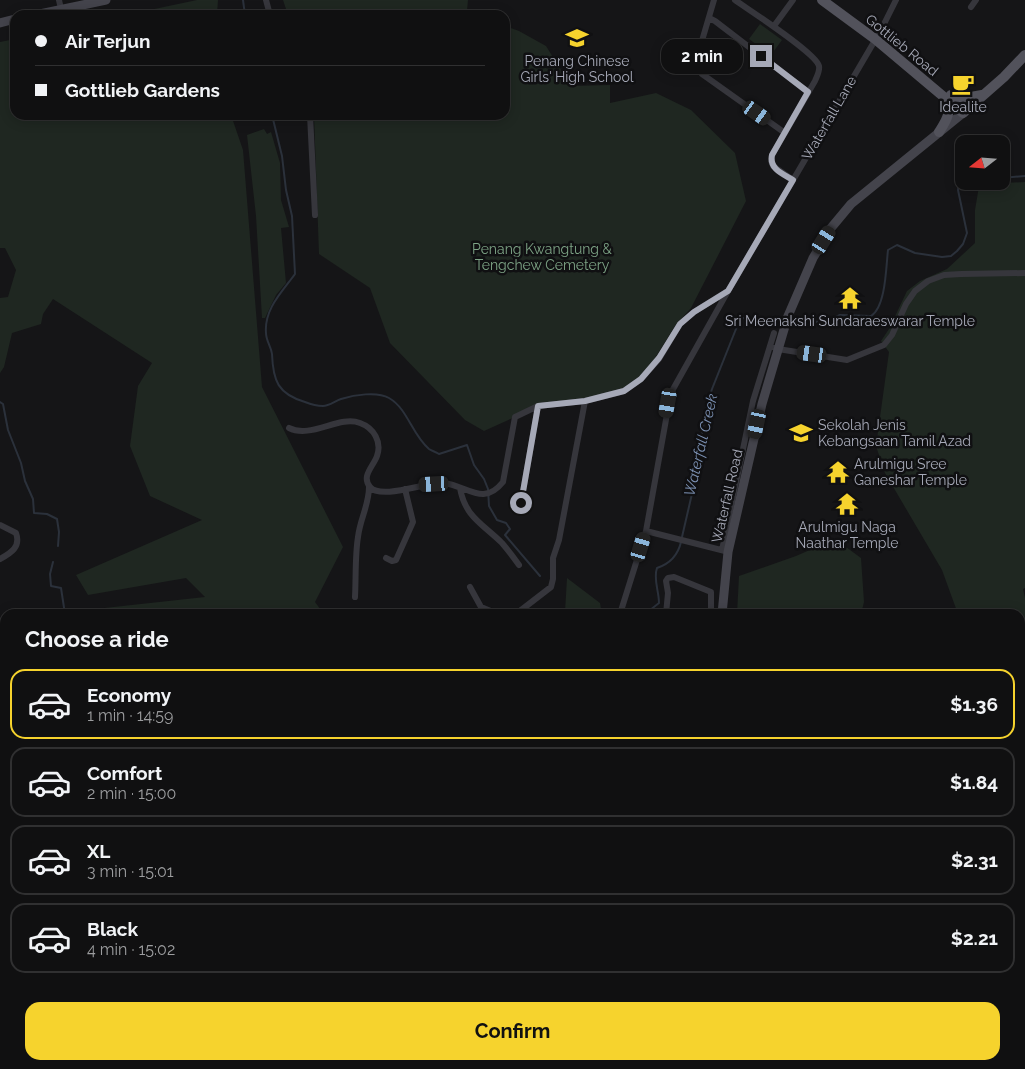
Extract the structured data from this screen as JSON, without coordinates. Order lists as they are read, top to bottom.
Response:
{
  "streets": {
    "main road": ["Gottlieb Road"],
    "street": ["Waterfall Lane", "Waterfall Road"]
  },
  "crossings": [
    ["Gottlieb Road", "Waterfall Lane"]
  ],
  "water": ["Waterfall Creek"],
  "parks": ["Penang Kwangtung & Tengchew Cemetery"],
  "places": {
    "school or university": ["Penang Chinese Girls' High School", "Sekolah Jenis Kebangsaan Tamil Azad"],
    "cafe": ["Idealite"],
    "temple": ["Sri Meenakshi Sundaraeswarar Temple", "Arulmigu Sree Ganeshar Temple", "Arulmigu Naga Naathar Temple"]
  },
  "north": "left",
  "page": {
    "banner": ["Air Terjun", "Gottlieb Gardens"],
    "bubble": "2 min",
    "heading": "Choose a ride",
    "list": [
      {
        "name": "Economy",
        "note": "1 min · 14:59",
        "value": "$1.36"
      },
      {
        "name": "Comfort",
        "note": "2 min · 15:00",
        "value": "$1.84"
      },
      {
        "name": "XL",
        "note": "3 min · 15:01",
        "value": "$2.31"
      },
      {
        "name": "Black",
        "note": "4 min · 15:02",
        "value": "$2.21"
      }
    ],
    "buttons": "Confirm"
  }
}
